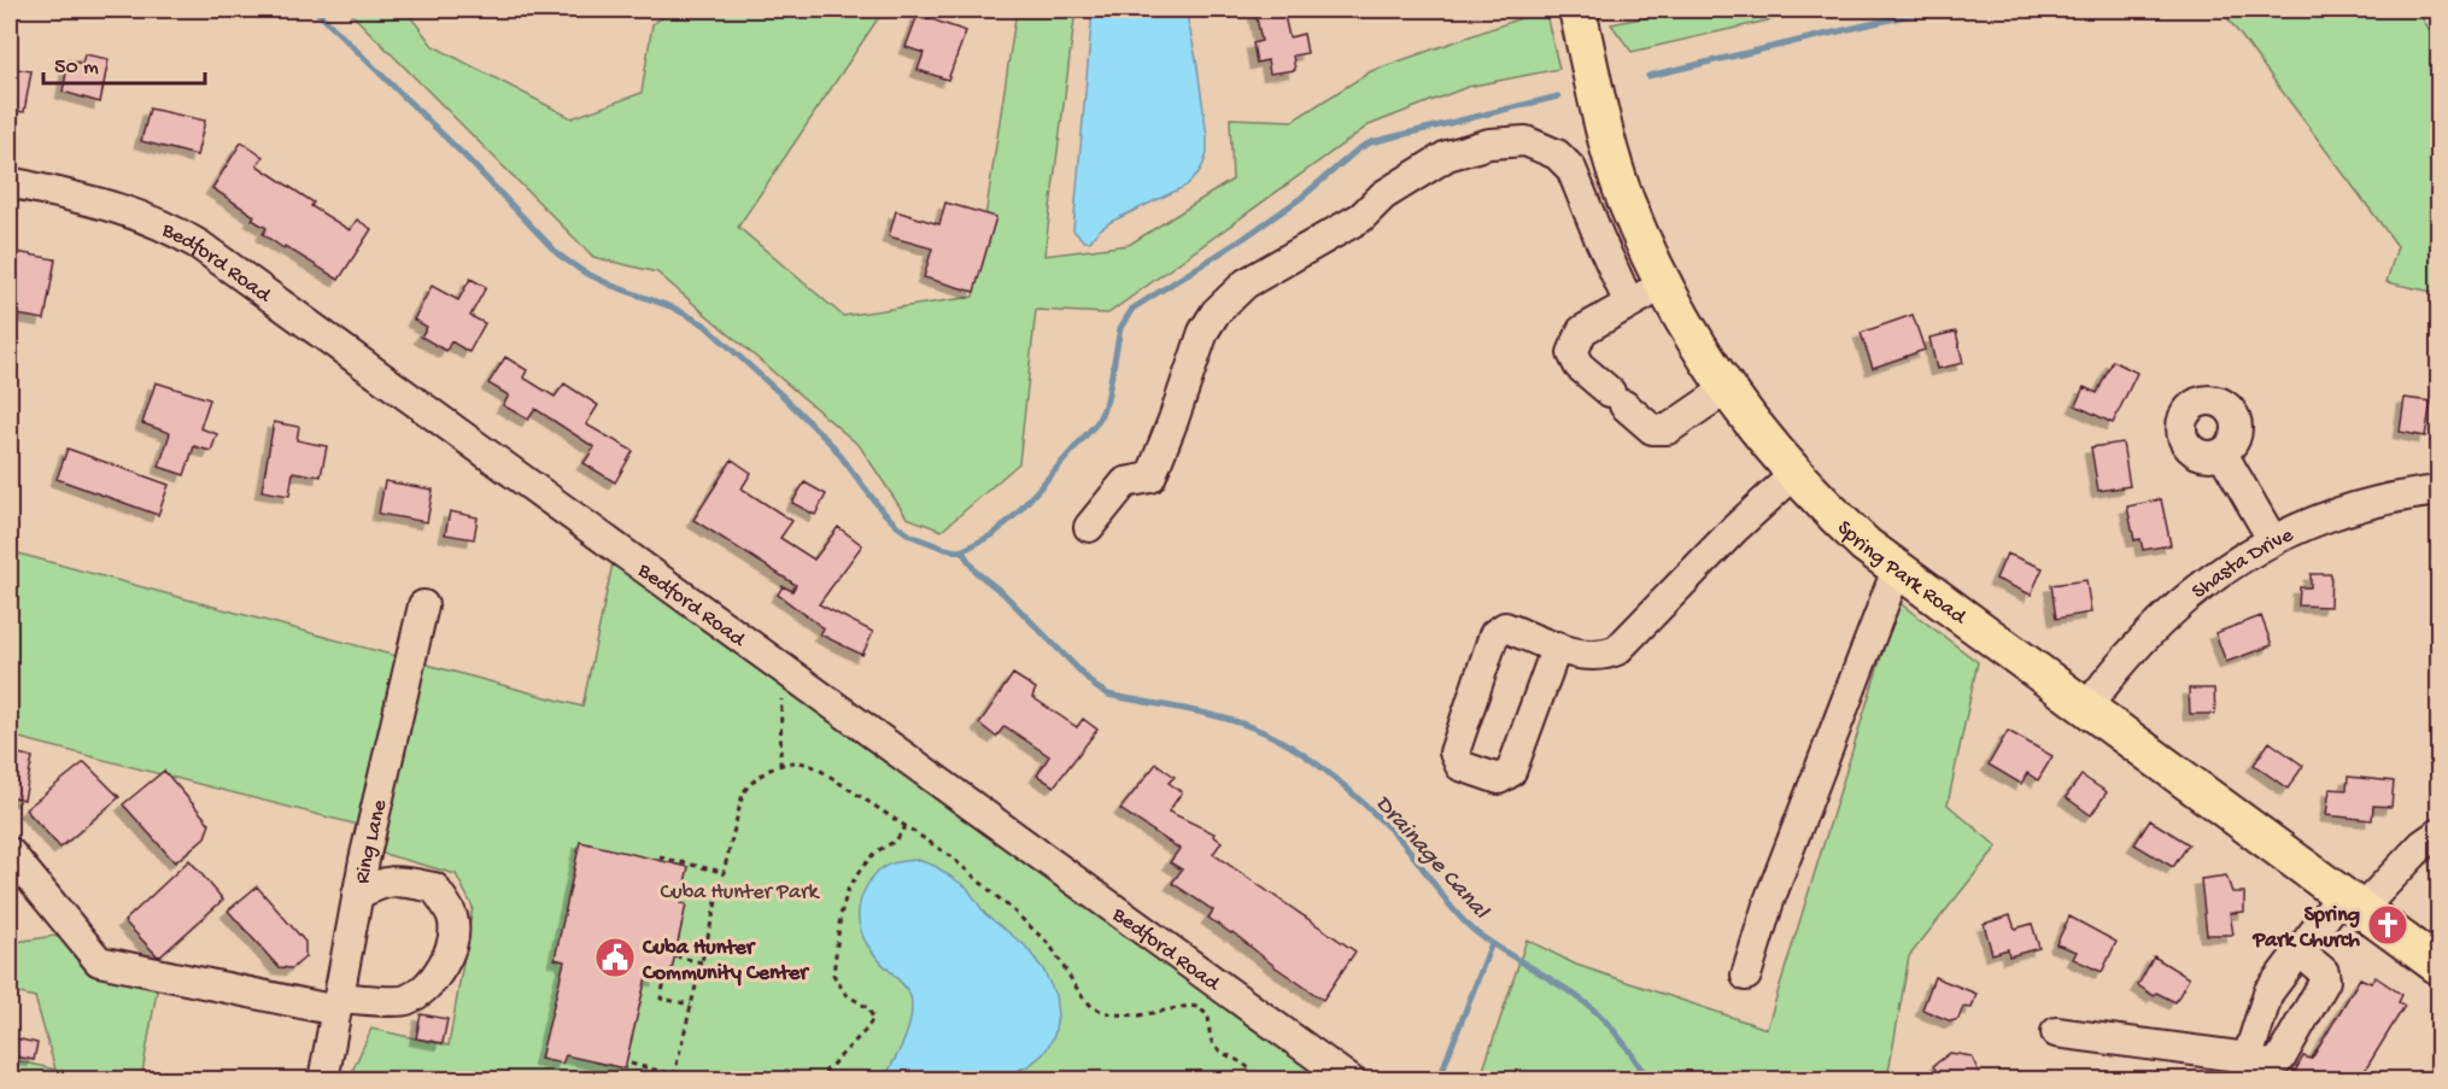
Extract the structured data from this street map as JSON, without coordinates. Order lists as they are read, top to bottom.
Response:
{
  "streets": {
    "main road": ["Spring Park Road"],
    "street": ["Bedford Road", "Shasta Drive", "Ring Lane"]
  },
  "crossings": [
    ["Shasta Drive", "Spring Park Road"]
  ],
  "water": ["Drainage Canal"],
  "parks": ["Cuba Hunter Park"],
  "places": {
    "church": ["Spring Park Church"],
    "public building": ["Cuba Hunter Community Center"]
  },
  "scale_bar": "50 m"
}
